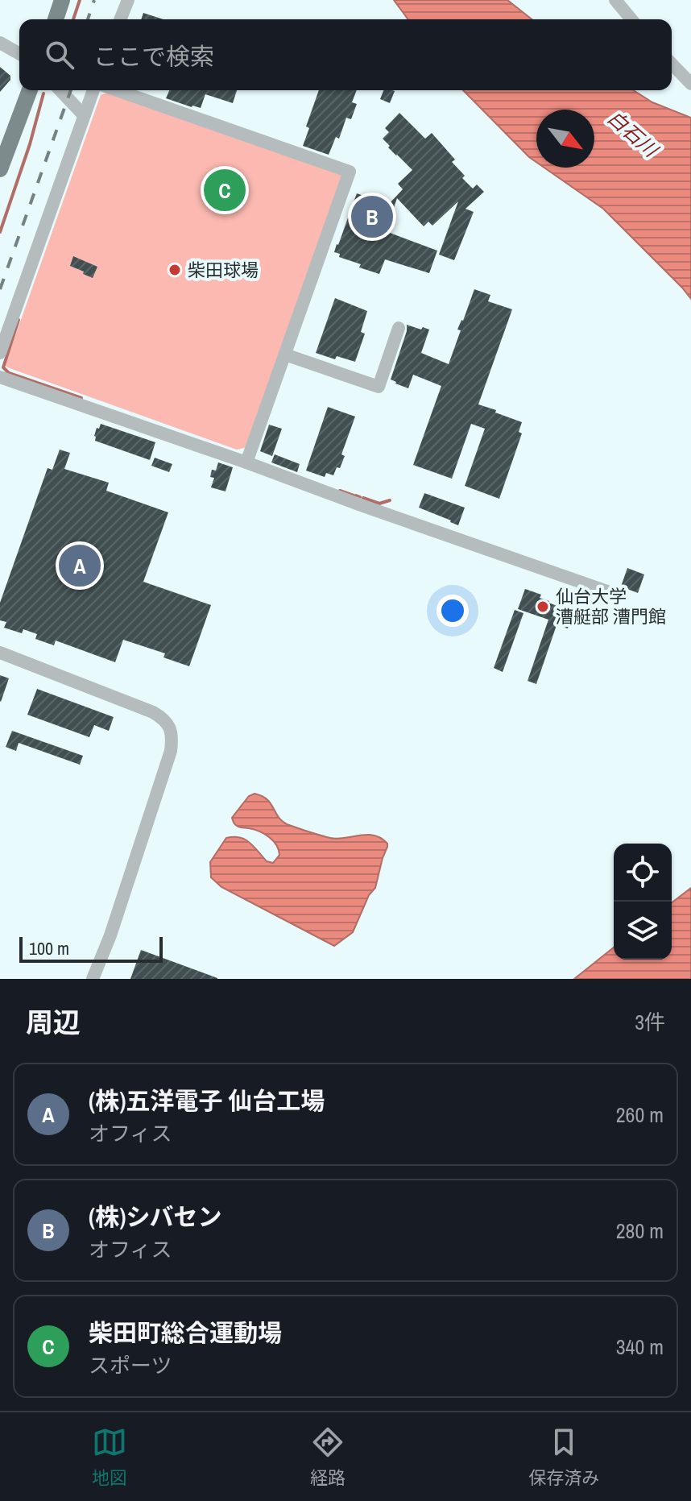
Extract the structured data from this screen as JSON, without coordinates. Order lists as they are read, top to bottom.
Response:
{
  "water": ["白石川"],
  "places": ["柴田球場", "仙台大学 漕艇部 漕門館"],
  "scale_bar": "100 m",
  "north": "bottom right",
  "page": {
    "search": "ここで検索",
    "pins": ["C", "B", "A"],
    "scale": "100 m",
    "heading": ["周辺", "3件"],
    "list": [
      {
        "mark": "A",
        "name": "(株)五洋電子 仙台工場",
        "note": "オフィス",
        "value": "260 m"
      },
      {
        "mark": "B",
        "name": "(株)シバセン",
        "note": "オフィス",
        "value": "280 m"
      },
      {
        "mark": "C",
        "name": "柴田町総合運動場",
        "note": "スポーツ",
        "value": "340 m"
      }
    ],
    "nav": ["地図", "経路", "保存済み"]
  }
}
